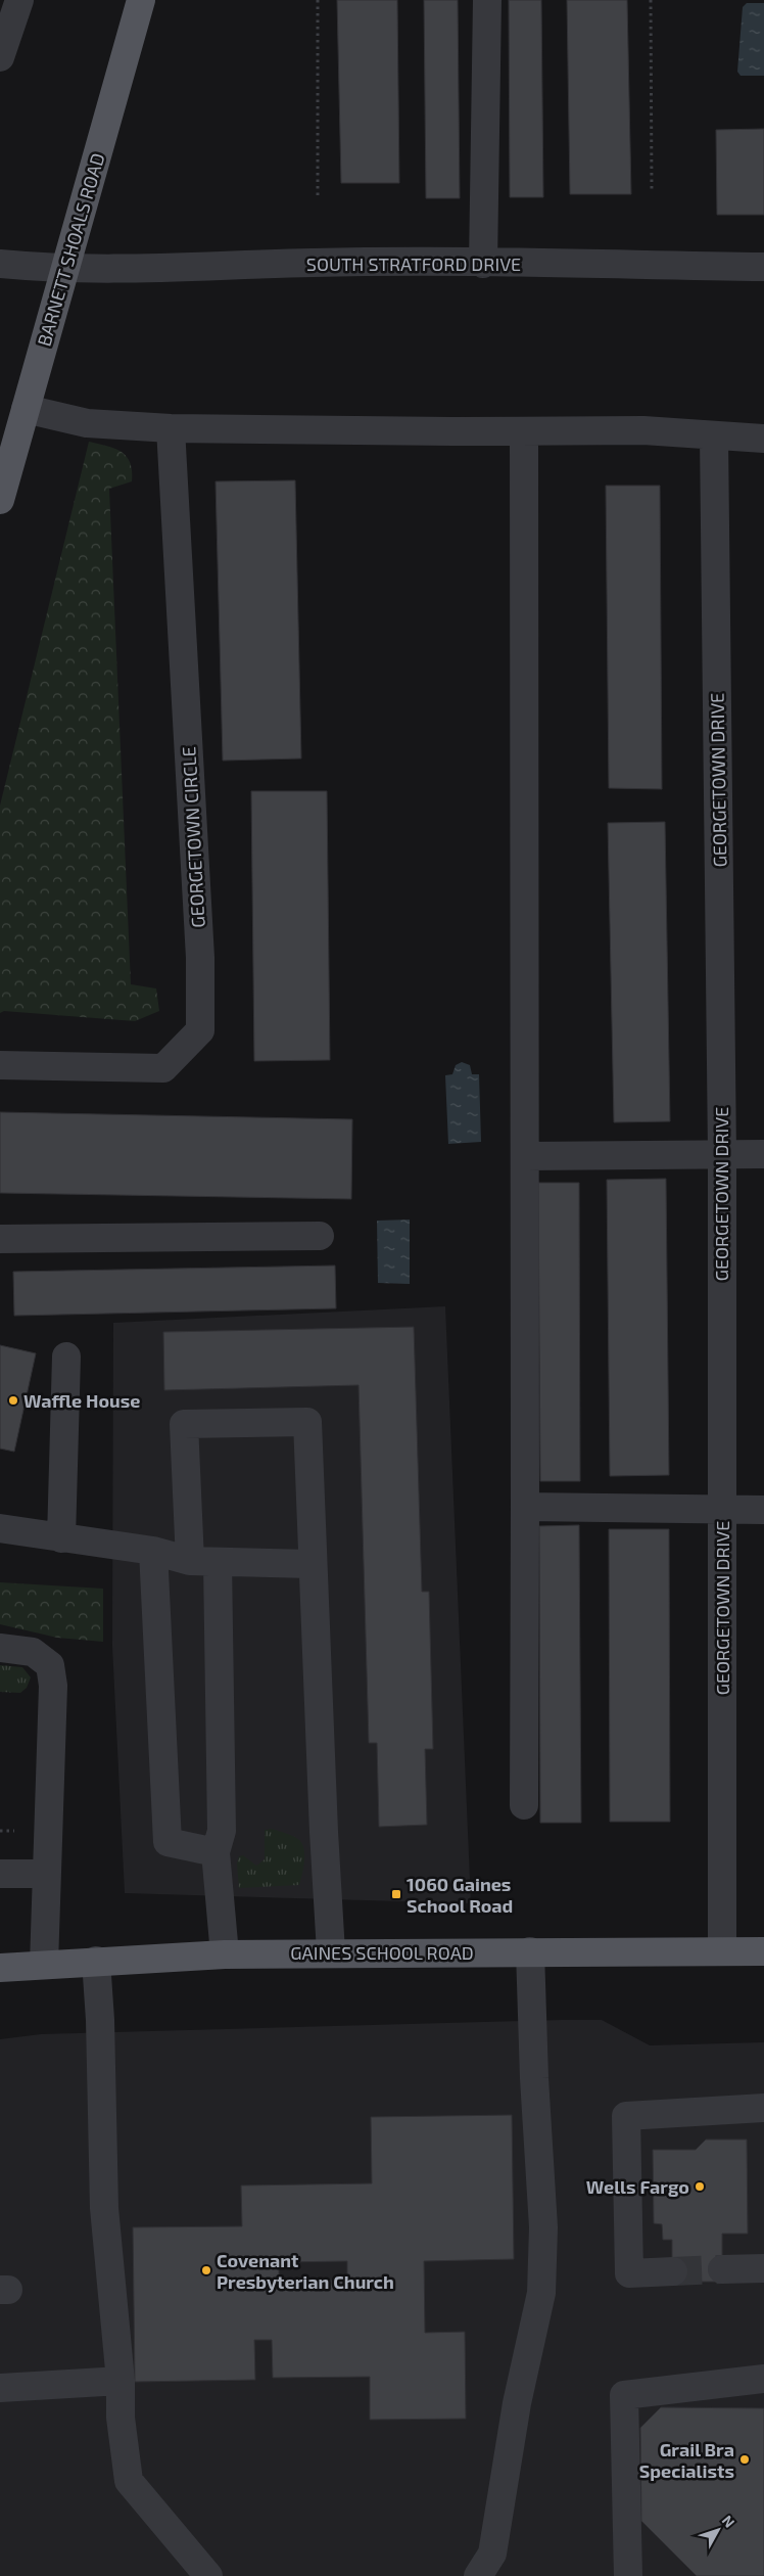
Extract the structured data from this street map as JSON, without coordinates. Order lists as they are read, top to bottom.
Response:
{
  "streets": {
    "main road": ["BARNETT SHOALS ROAD", "GAINES SCHOOL ROAD"],
    "street": ["SOUTH STRATFORD DRIVE", "GEORGETOWN DRIVE", "GEORGETOWN CIRCLE"]
  },
  "crossings": [
    ["BARNETT SHOALS ROAD", "SOUTH STRATFORD DRIVE"],
    ["GEORGETOWN DRIVE", "GAINES SCHOOL ROAD"]
  ],
  "places": {
    "other": [
      "Waffle House",
      "Wells Fargo",
      "Covenant Presbyterian Church",
      "Grail Bra Specialists"
    ],
    "transit": ["1060 Gaines School Road"]
  },
  "north": "top right"
}
